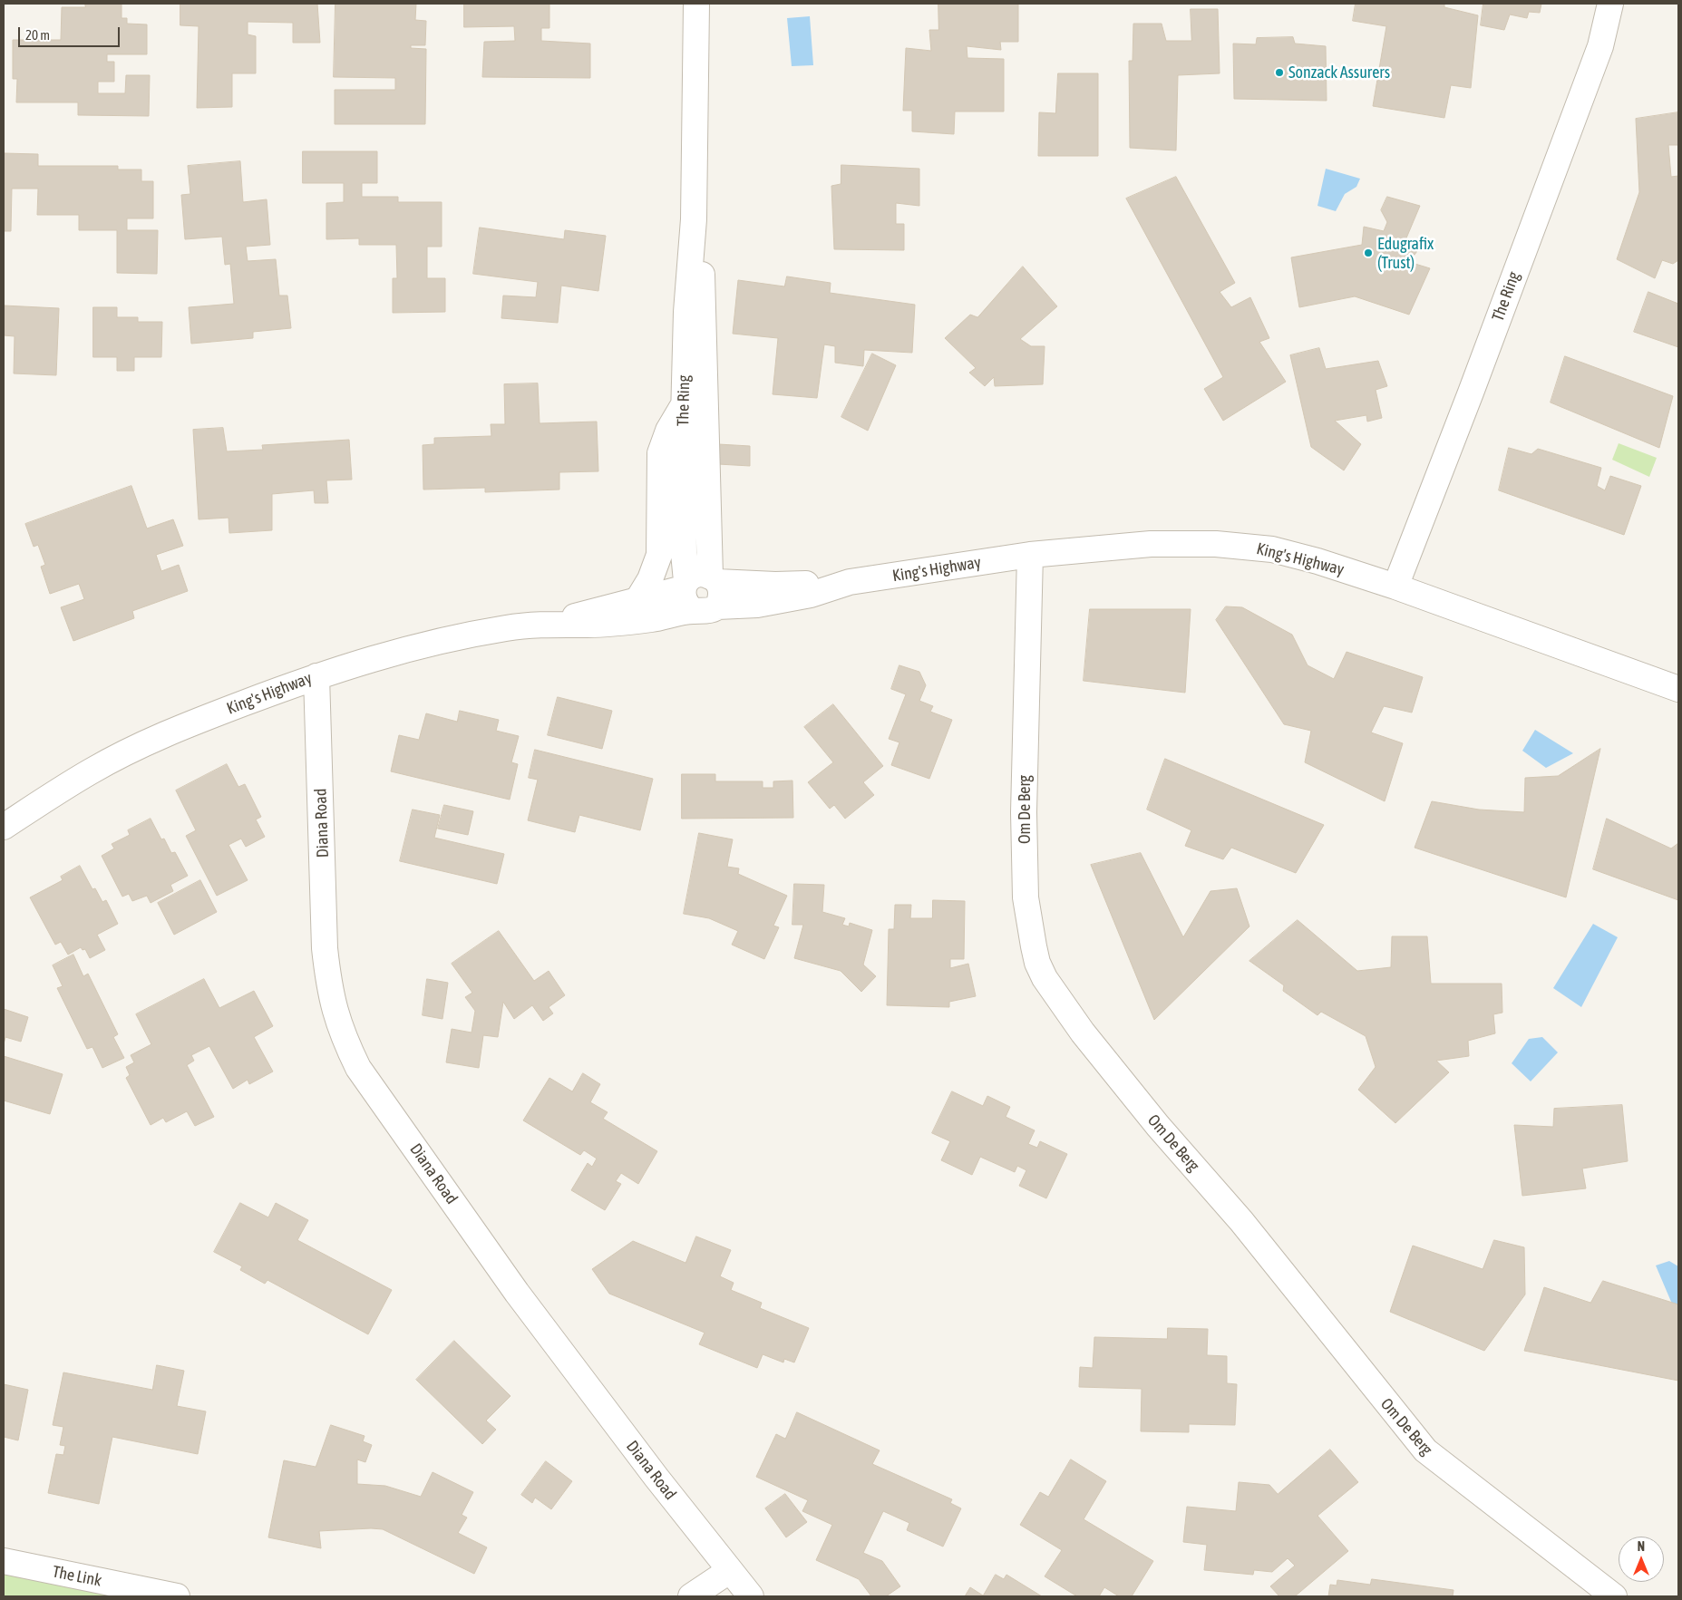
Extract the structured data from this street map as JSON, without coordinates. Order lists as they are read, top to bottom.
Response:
{
  "streets": {
    "street": [
      "The Ring",
      "King's Highway",
      "Om De Berg",
      "Diana Road",
      "The Link"
    ]
  },
  "crossings": [
    ["The Ring", "King's Highway"],
    ["King's Highway", "Om De Berg"],
    ["King's Highway", "Diana Road"]
  ],
  "places": ["Sonzack Assurers", "Edugrafix (Trust)"],
  "scale_bar": "20 m",
  "north": "top"
}
